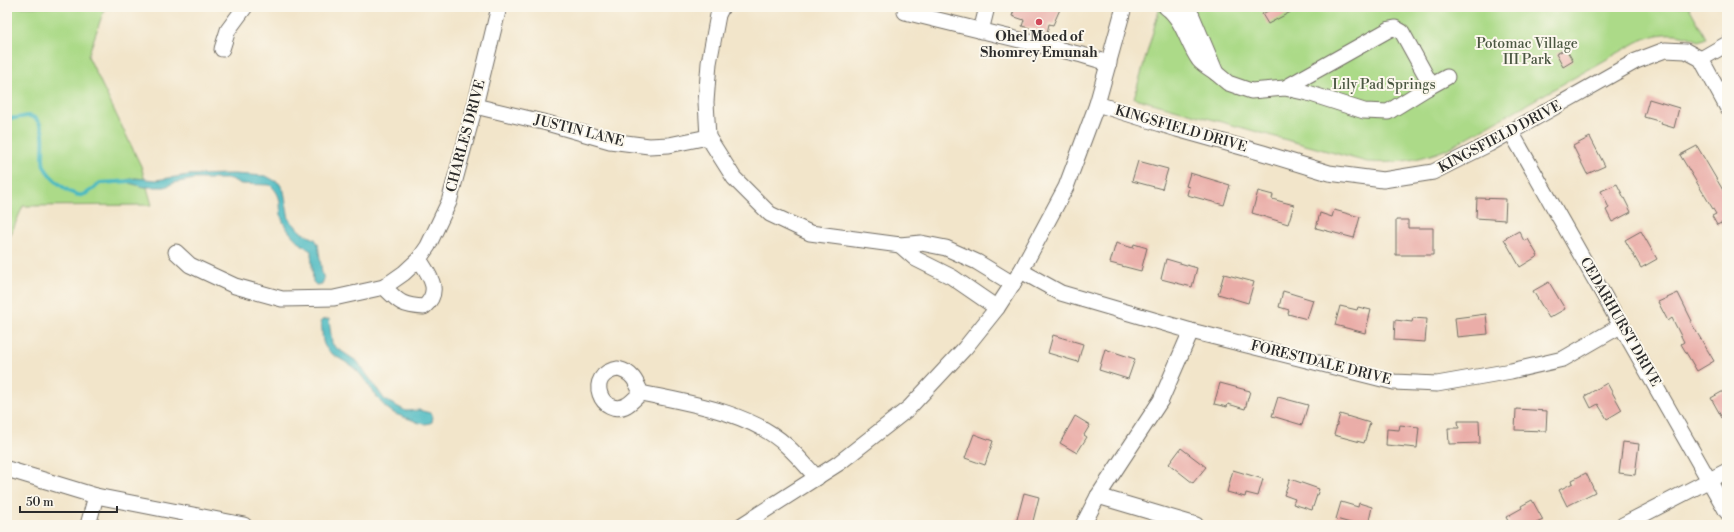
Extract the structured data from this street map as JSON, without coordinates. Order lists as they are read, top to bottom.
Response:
{
  "streets": {
    "street": [
      "KINGSFIELD DRIVE",
      "JUSTIN LANE",
      "CHARLES DRIVE",
      "CEDARHURST DRIVE",
      "FORESTDALE DRIVE"
    ]
  },
  "crossings": [
    ["KINGSFIELD DRIVE", "CEDARHURST DRIVE"],
    ["JUSTIN LANE", "CHARLES DRIVE"],
    ["CEDARHURST DRIVE", "FORESTDALE DRIVE"]
  ],
  "parks": ["Potomac Village III Park", "Lily Pad Springs"],
  "places": ["Ohel Moed of Shomrey Emunah"],
  "scale_bar": "50 m"
}
